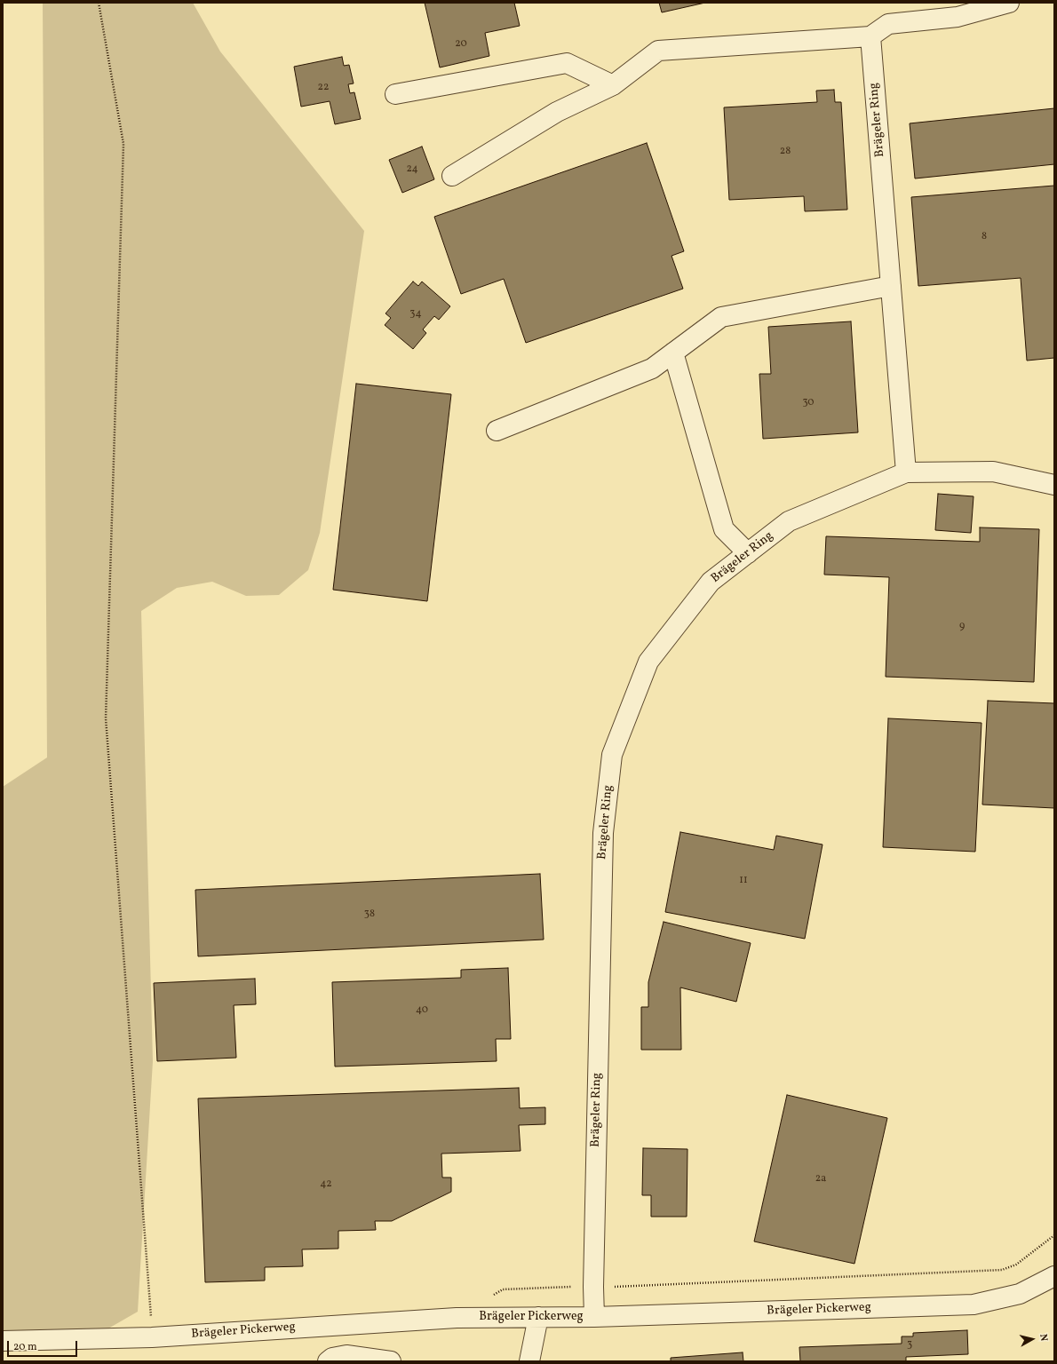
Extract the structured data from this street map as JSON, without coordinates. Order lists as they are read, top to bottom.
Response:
{
  "streets": {
    "street": ["Brägeler Ring", "Brägeler Pickerweg"]
  },
  "crossings": [
    ["Brägeler Ring", "Brägeler Pickerweg"]
  ],
  "house_numbers": [
    "20",
    "22",
    "28",
    "24",
    "8",
    "34",
    "30",
    "9",
    "11",
    "38",
    "40",
    "2a",
    "42",
    "3"
  ],
  "scale_bar": "20 m",
  "north": "right"
}
